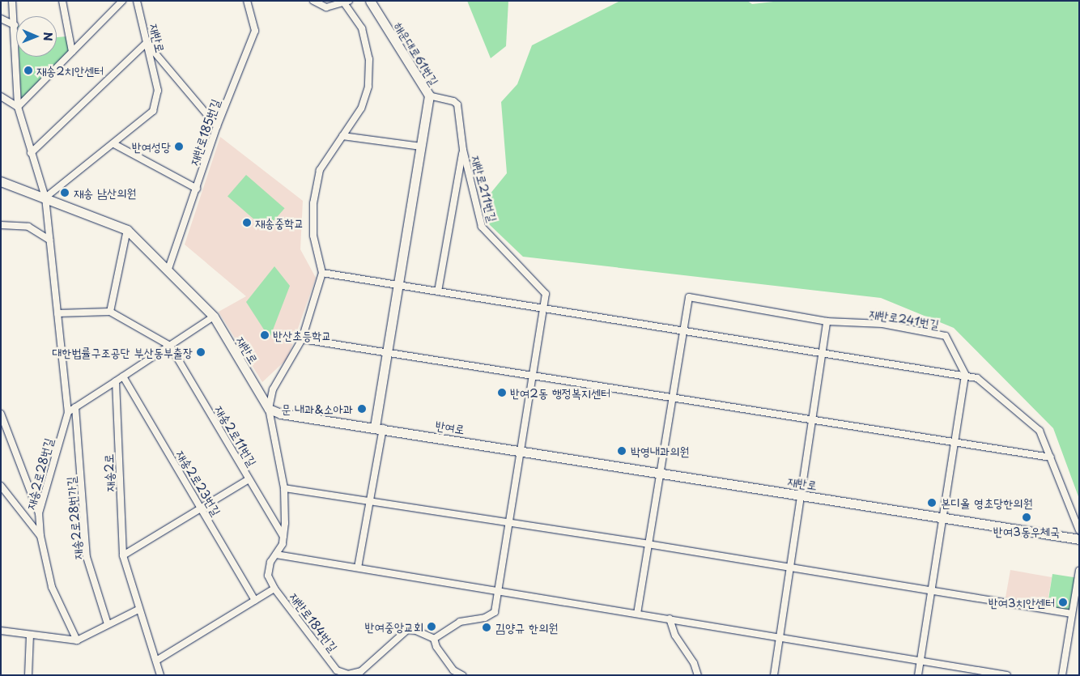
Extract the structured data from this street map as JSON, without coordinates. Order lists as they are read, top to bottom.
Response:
{
  "streets": {
    "main road": ["재반로", "해운대로61번길", "반여로"],
    "street": [
      "재반로185번길",
      "재반로211번길",
      "재반로241번길",
      "재송2로11번길",
      "재송2로",
      "재송2로28번길",
      "재송2로23번길",
      "재송2로28번가길",
      "재반로184번길"
    ]
  },
  "crossings": [
    ["재반로", "재반로185번길"],
    ["재반로", "재반로211번길"],
    ["재반로", "반여로"],
    ["재반로", "재반로184번길"],
    ["해운대로61번길", "재반로211번길"],
    ["해운대로61번길", "반여로"],
    ["재반로211번길", "반여로"],
    ["재반로211번길", "재반로184번길"],
    ["재송2로11번길", "재반로184번길"]
  ],
  "places": [
    "재송2치안센터",
    "반여성당",
    "재송 남산의원",
    "재송중학교",
    "반산초등학교",
    "대한법률구조공단 부산동부출장",
    "반여2동 행정복지센터",
    "문 내과&소아과",
    "박영내과의원",
    "본디올 영초당한의원",
    "반여3동우체국",
    "반여3치안센터",
    "반여중앙교회",
    "김양규 한의원"
  ],
  "north": "right"
}
